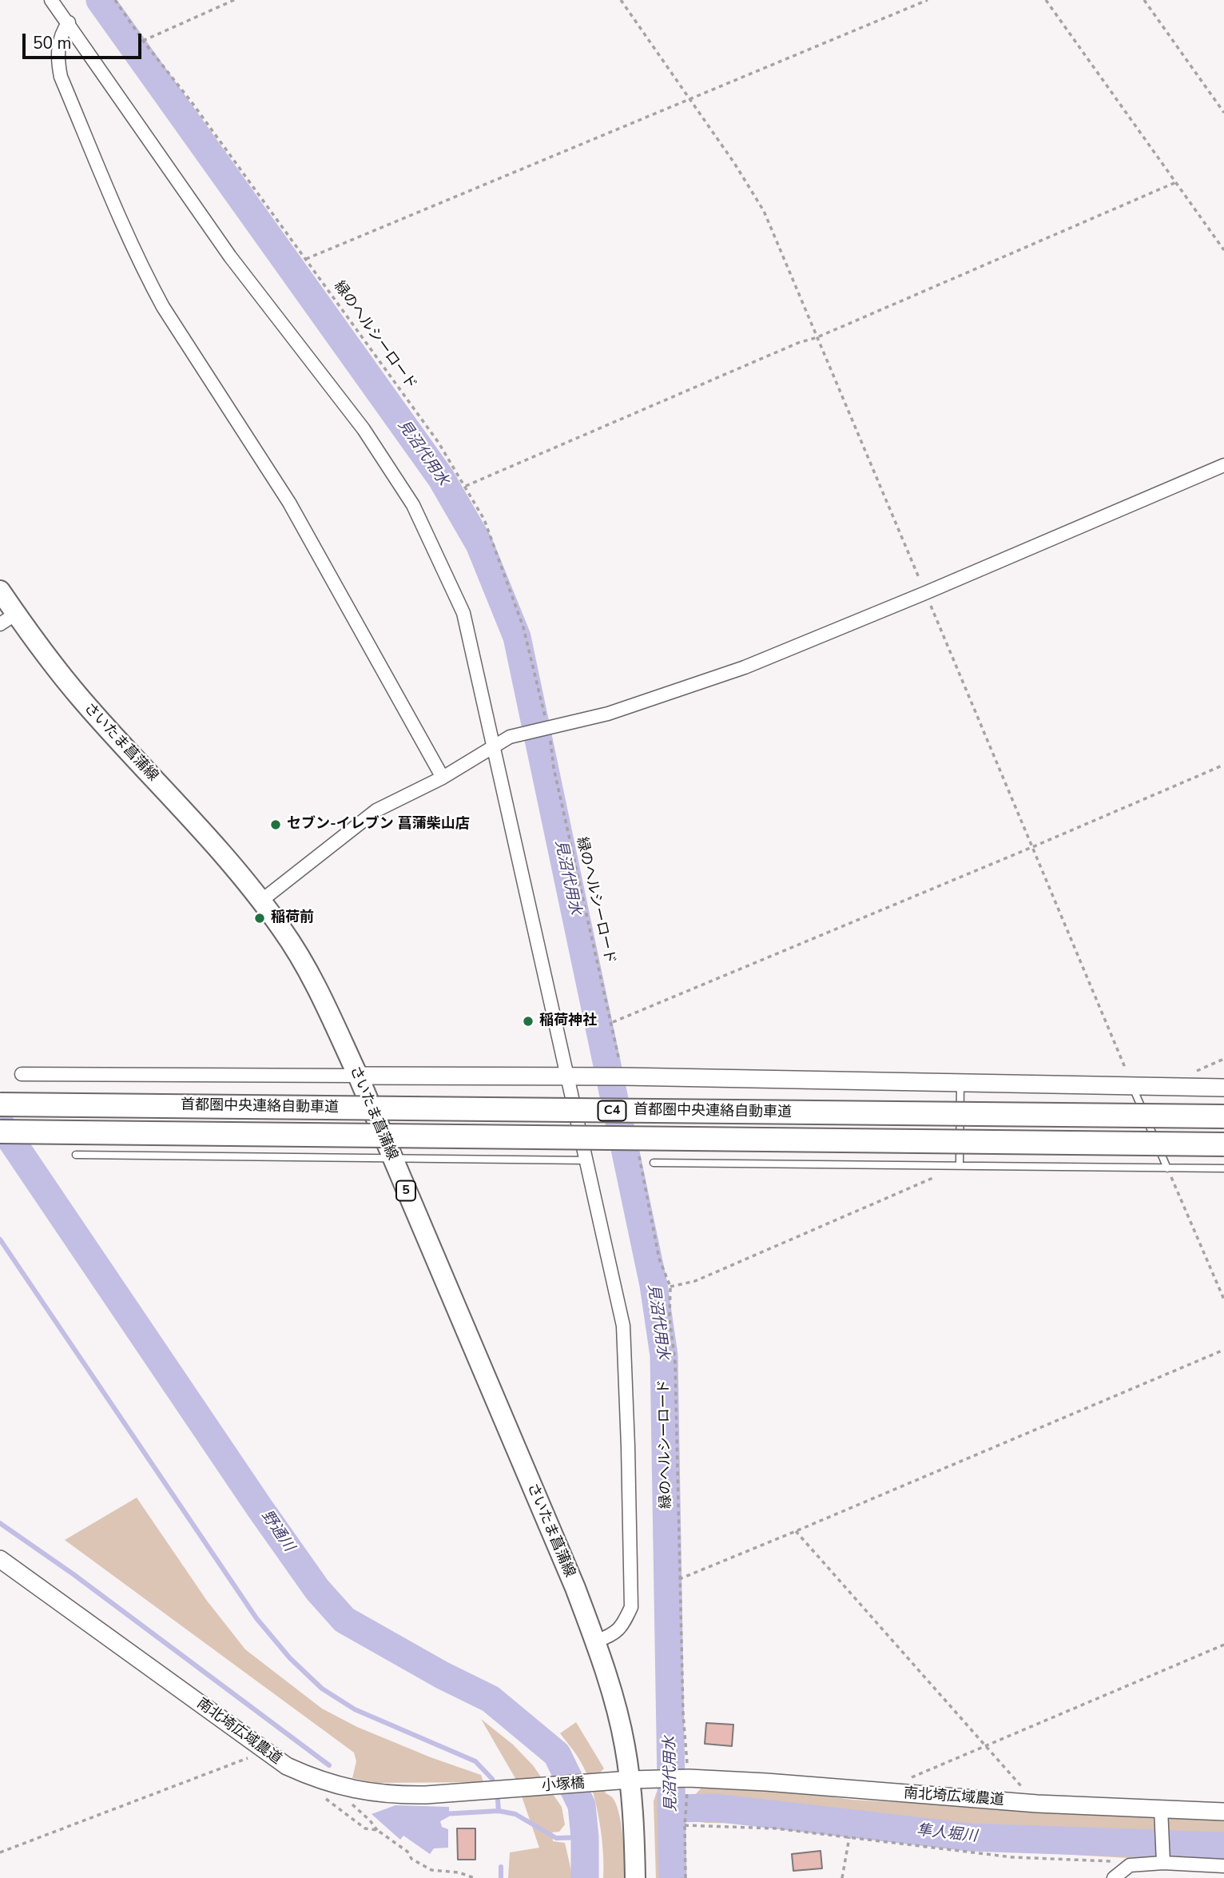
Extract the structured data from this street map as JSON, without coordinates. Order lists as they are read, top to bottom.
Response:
{
  "streets": {
    "highway": ["首都圏中央連絡自動車道", "C4"],
    "main road": ["さいたま菖蒲線", "5"],
    "street": ["南北埼広域農道", "小塚橋"],
    "path": ["緑のヘルシーロード"]
  },
  "crossings": [
    ["緑のヘルシーロード", "南北埼広域農道"],
    ["さいたま菖蒲線", "南北埼広域農道"],
    ["さいたま菖蒲線", "小塚橋"],
    ["南北埼広域農道", "小塚橋"]
  ],
  "water": ["見沼代用水", "野通川", "隼人堀川"],
  "places": ["セブン-イレブン 菖蒲柴山店", "稲荷前", "稲荷神社"],
  "scale_bar": "50 m"
}
